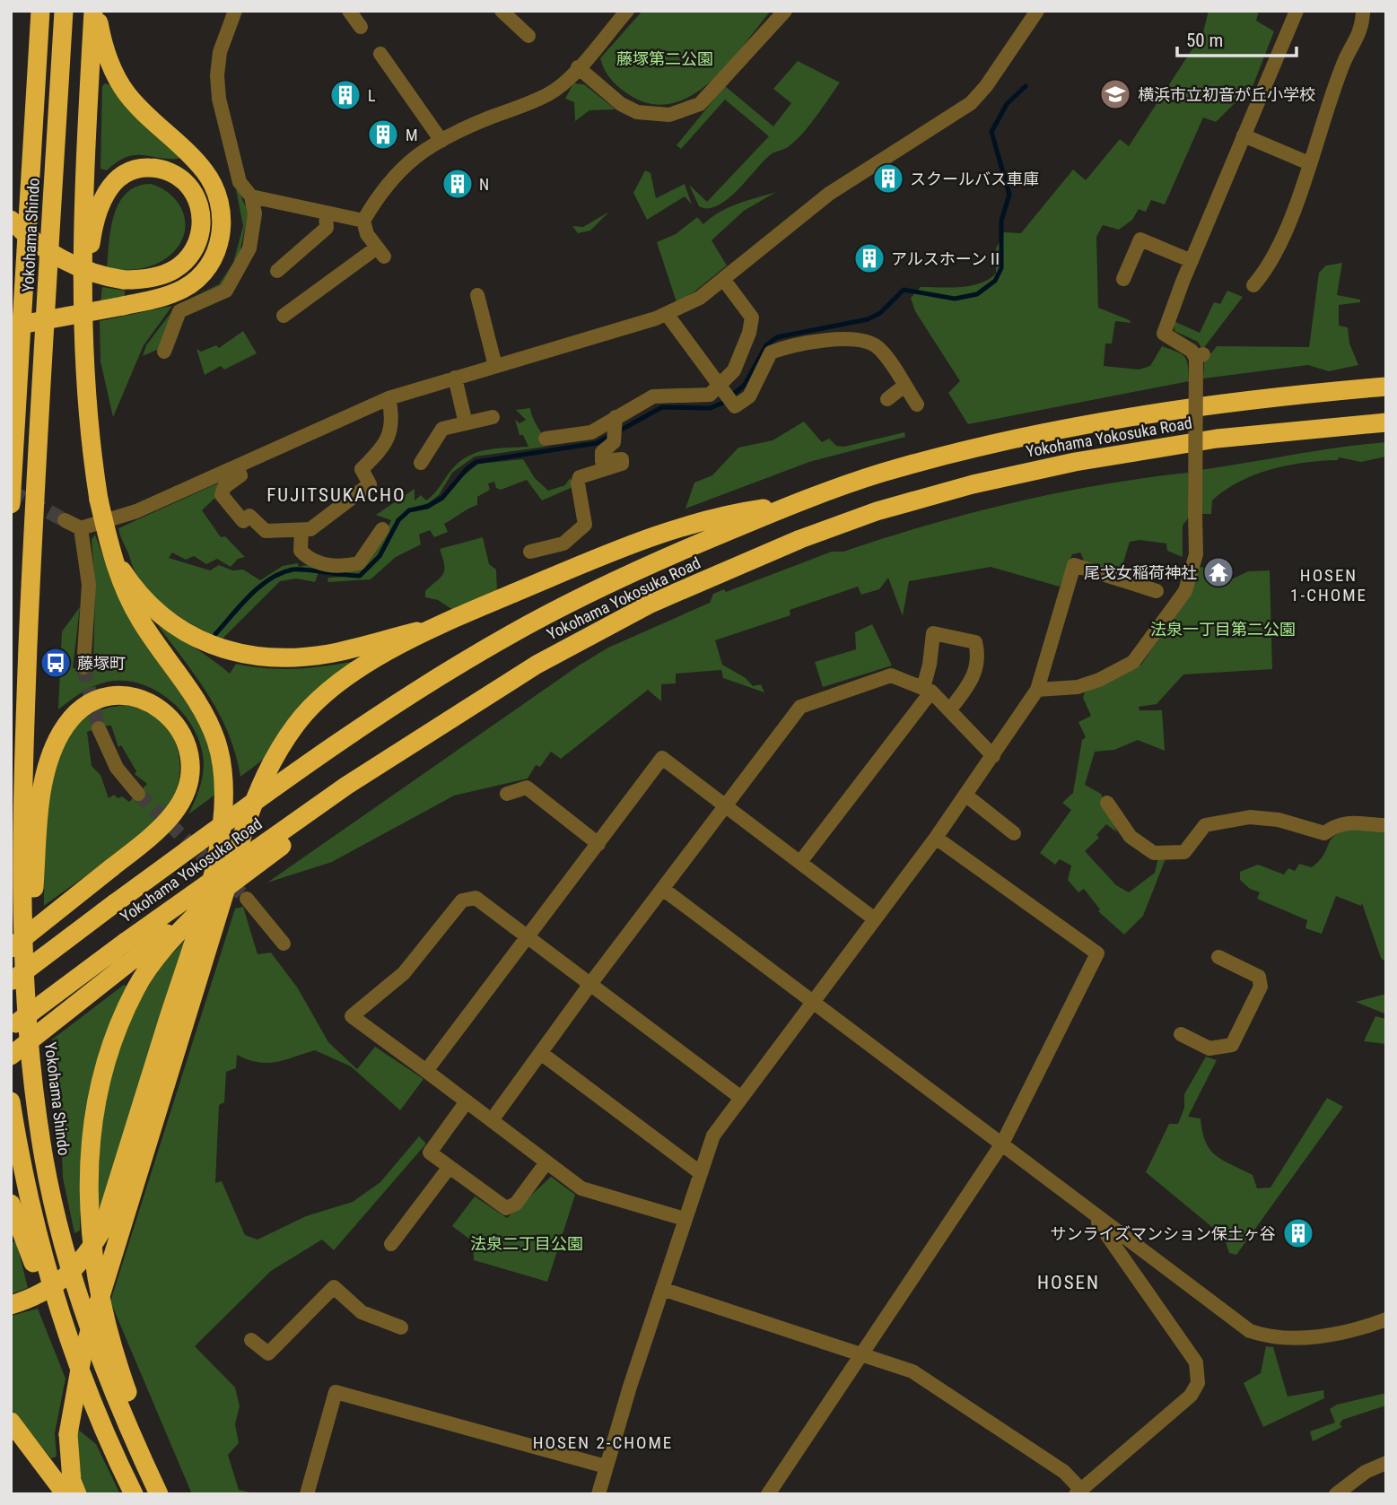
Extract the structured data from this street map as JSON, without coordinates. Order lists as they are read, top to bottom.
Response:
{
  "streets": {
    "highway": ["Yokohama Shindo", "Yokohama Yokosuka Road"]
  },
  "districts": [
    "FUJITSUKACHO",
    "HOSEN 1-CHOME",
    "HOSEN",
    "HOSEN 2-CHOME"
  ],
  "parks": ["藤塚第二公園", "法泉一丁目第二公園", "法泉二丁目公園"],
  "places": {
    "school or university": ["横浜市立初音が丘小学校"],
    "building": [
      "L",
      "M",
      "スクールバス車庫",
      "N",
      "アルスホーンⅡ",
      "サンライズマンション保土ヶ谷"
    ],
    "temple": ["尾戈女稲荷神社"],
    "bus stop": ["藤塚町"]
  },
  "scale_bar": "50 m"
}
